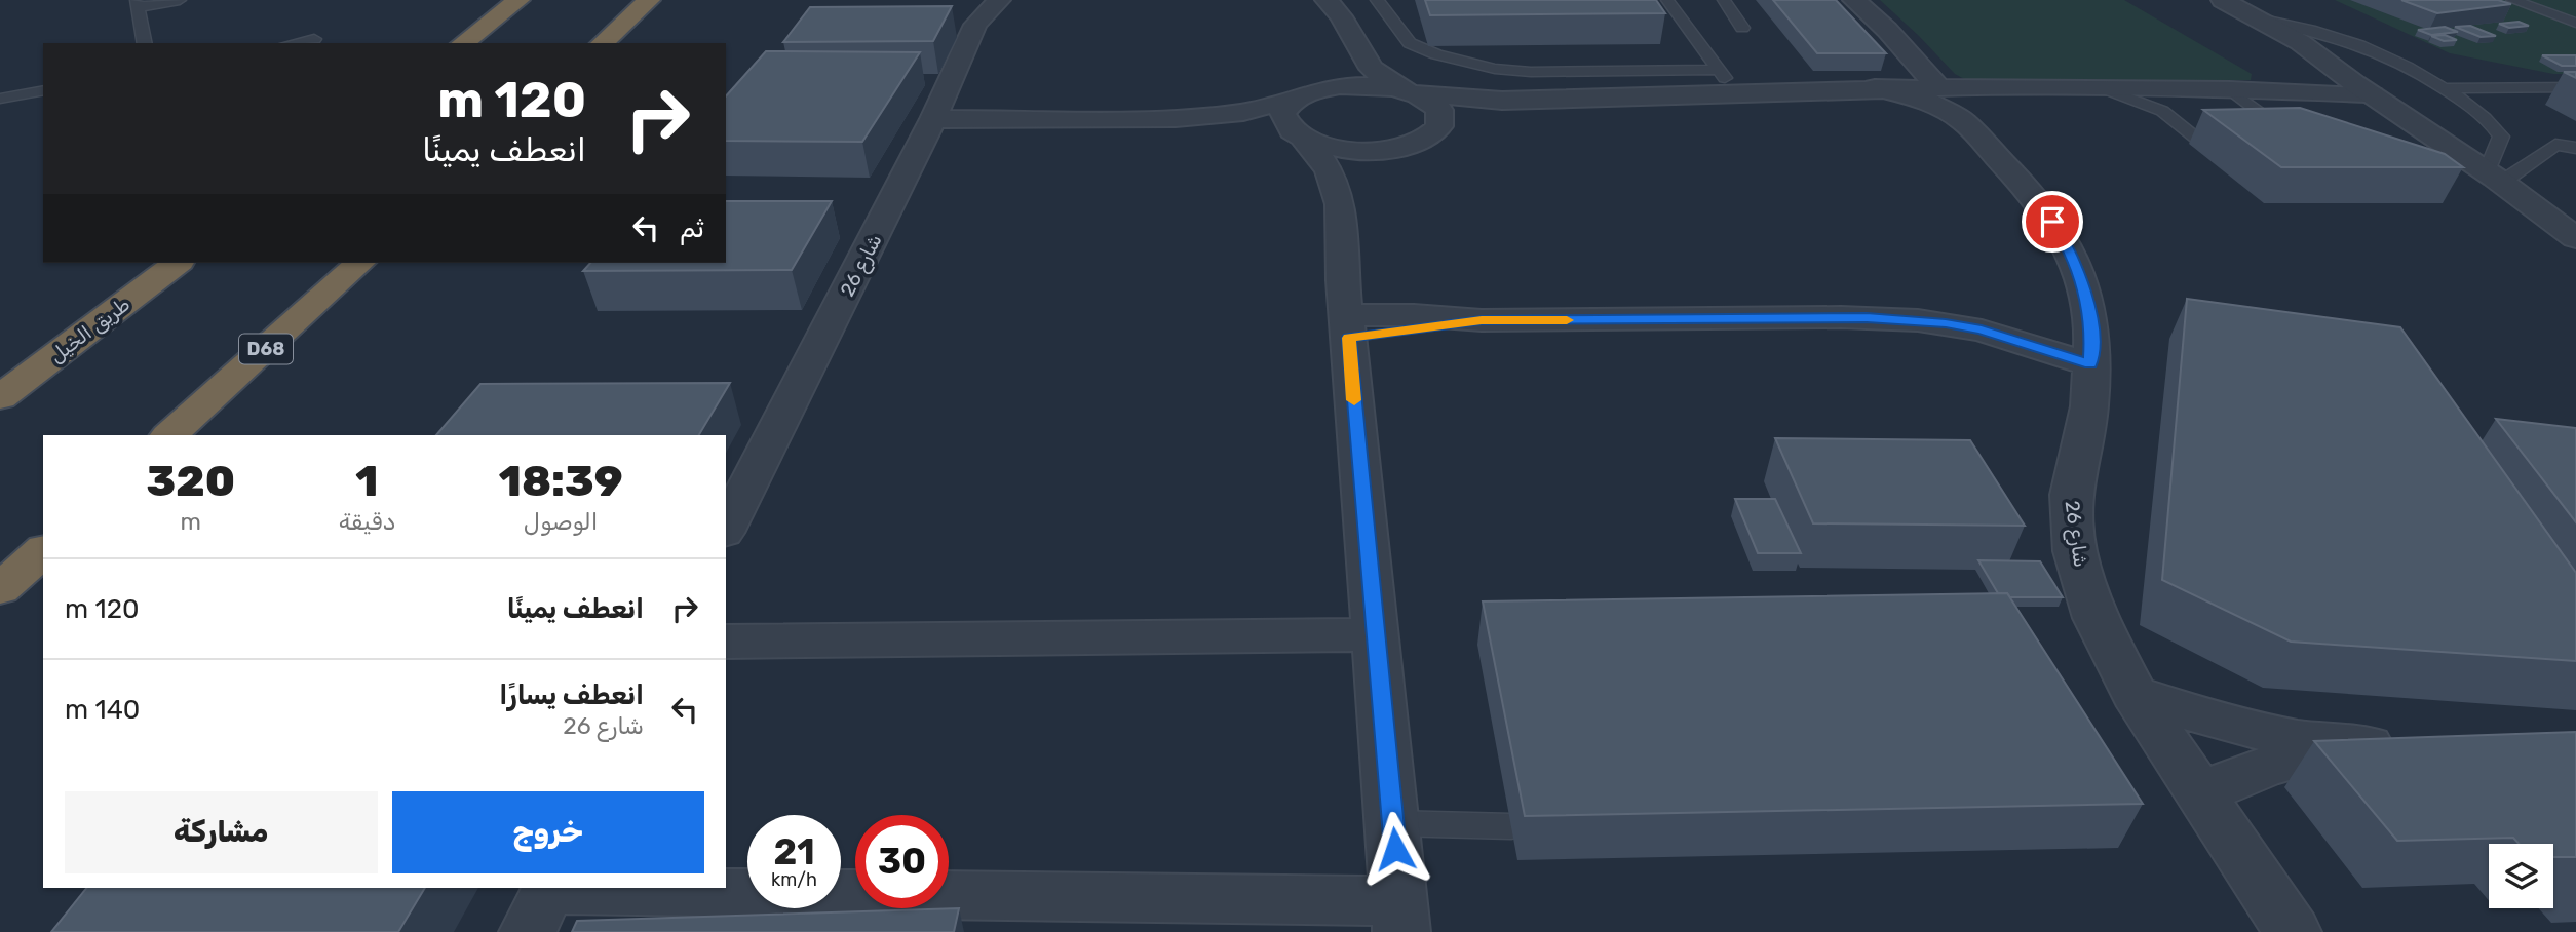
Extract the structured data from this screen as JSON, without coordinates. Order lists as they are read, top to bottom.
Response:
{
  "streets": {
    "highway": ["طريق الخيل", "D68"],
    "street": ["شارع 26"]
  },
  "page": {
    "turn": ["120 m", "انعطف يمينًا"],
    "then": "ثم",
    "eta": [
      "18:39",
      "الوصول",
      "1",
      "دقيقة",
      "320",
      "m"
    ],
    "list": [
      {
        "name": "انعطف يمينًا",
        "value": "120 m"
      },
      {
        "name": "انعطف يسارًا",
        "note": "شارع 26",
        "value": "140 m"
      }
    ],
    "buttons": ["خروج", "مشاركة"],
    "speed": "21 km/h",
    "limit": "30"
  }
}
